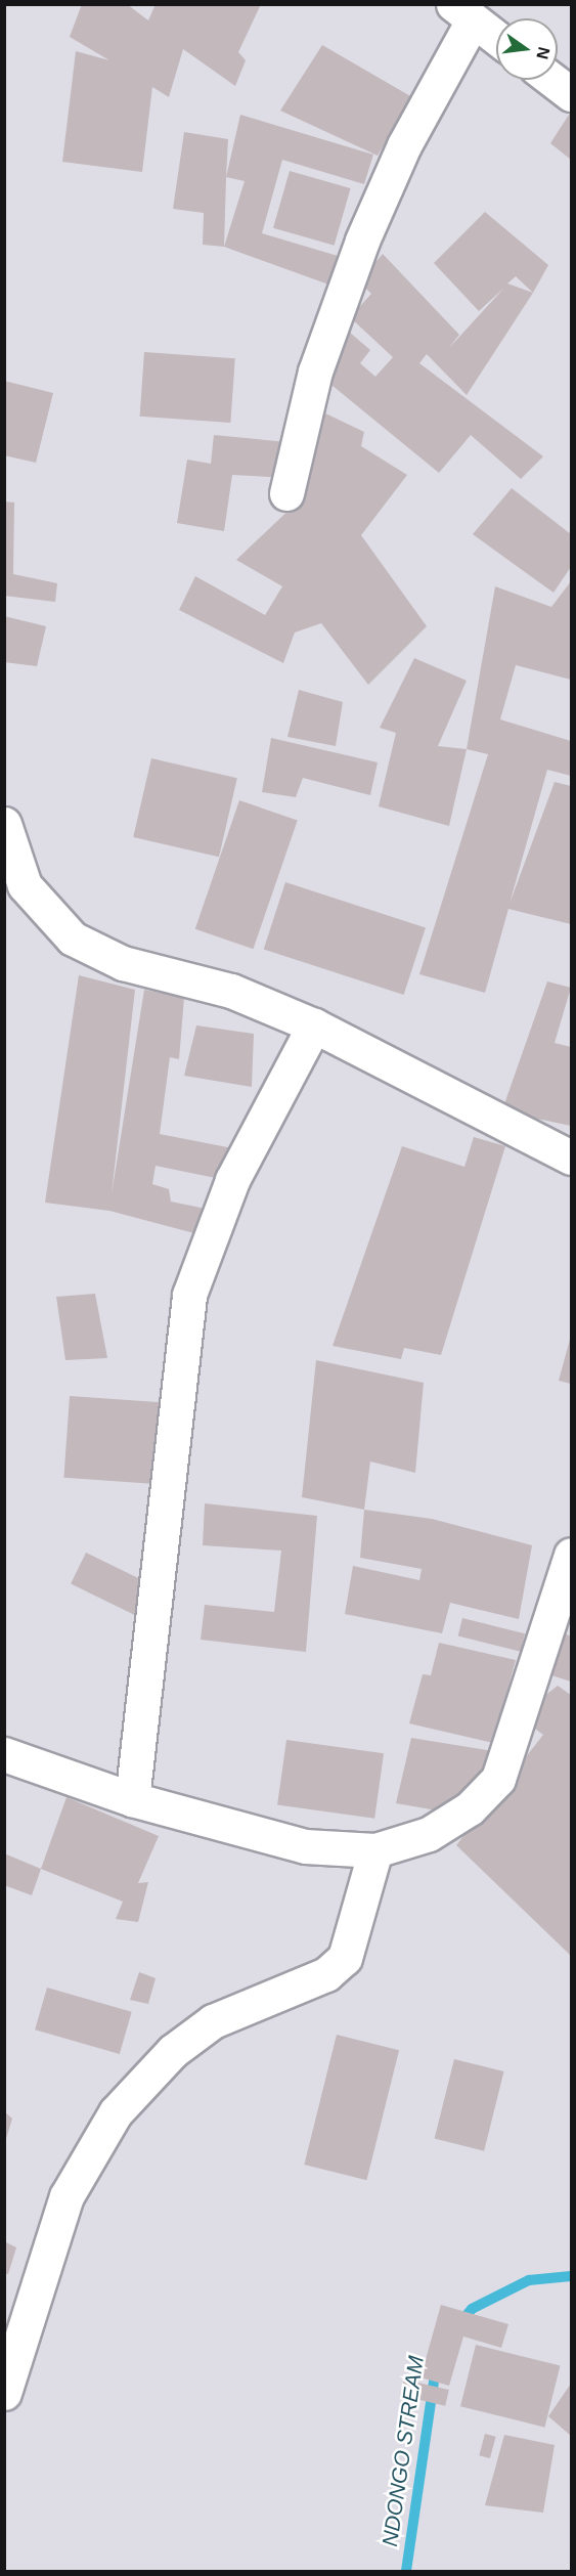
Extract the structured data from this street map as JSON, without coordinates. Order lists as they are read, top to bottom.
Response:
{
  "water": ["NDONGO STREAM"],
  "north": "right"
}
